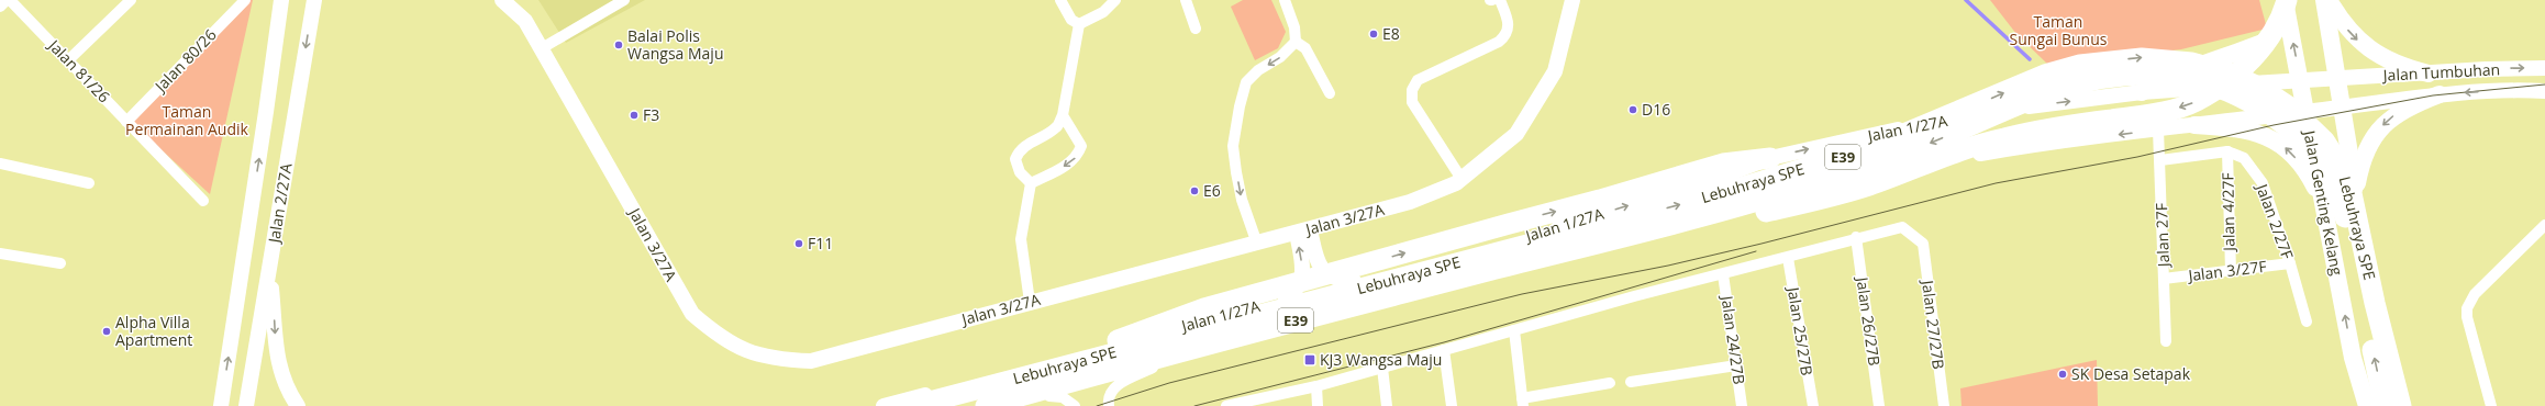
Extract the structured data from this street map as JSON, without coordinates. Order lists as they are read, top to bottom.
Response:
{
  "streets": {
    "highway": ["E39", "Lebuhraya SPE"],
    "main road": [
      "Jalan Tumbuhan",
      "Jalan 1/27A",
      "Jalan 2/27A",
      "Jalan Genting Kelang",
      "Jalan 3/27A"
    ],
    "street": [
      "Jalan 80/26",
      "Jalan 81/26",
      "Jalan 4/27F",
      "Jalan 2/27F",
      "Jalan 27F",
      "Jalan 3/27F",
      "Jalan 26/27B",
      "Jalan 27/27B",
      "Jalan 25/27B",
      "Jalan 24/27B"
    ]
  },
  "crossings": [
    ["Jalan 80/26", "Jalan 81/26"],
    ["Jalan Tumbuhan", "Jalan 1/27A"],
    ["Jalan 1/27A", "Jalan Genting Kelang"],
    ["Jalan 1/27A", "Jalan 27F"],
    ["E39", "Lebuhraya SPE"],
    ["E39", "Jalan Genting Kelang"],
    ["Jalan 4/27F", "Jalan 2/27F"],
    ["Jalan 4/27F", "Jalan 3/27F"],
    ["Jalan 2/27F", "Jalan 3/27F"],
    ["Jalan 27F", "Jalan 3/27F"],
    ["Jalan 26/27B", "Jalan 27/27B"]
  ],
  "parks": ["Taman Sungai Bunus", "Taman Permainan Audik"],
  "places": {
    "other": [
      "E8",
      "Balai Polis Wangsa Maju",
      "D16",
      "F3",
      "E6",
      "F11",
      "Alpha Villa Apartment",
      "SK Desa Setapak"
    ],
    "transit": ["KJ3 Wangsa Maju"]
  }
}
